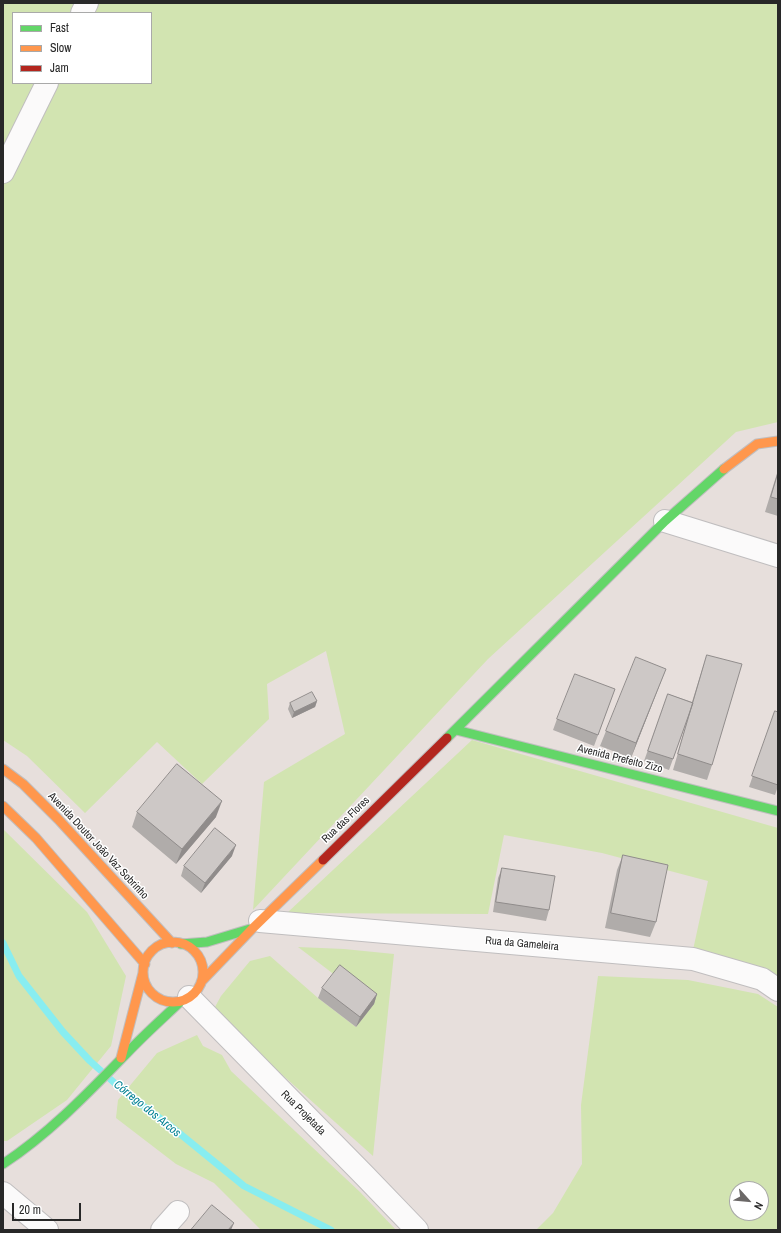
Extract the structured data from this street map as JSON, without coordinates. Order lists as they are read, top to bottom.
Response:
{
  "streets": {
    "main road": ["Avenida Prefeito Zizo", "Rua das Flores", "Avenida Doutor João Vaz Sobrinho"],
    "street": ["Rua da Gameleira", "Rua Projetada"]
  },
  "crossings": [
    ["Avenida Prefeito Zizo", "Rua das Flores"],
    ["Rua das Flores", "Rua da Gameleira"],
    ["Avenida Doutor João Vaz Sobrinho", "Rua Projetada"]
  ],
  "water": ["Córrego dos Arcos"],
  "legend": ["Fast", "Slow", "Jam"],
  "scale_bar": "20 m",
  "north": "bottom right"
}
